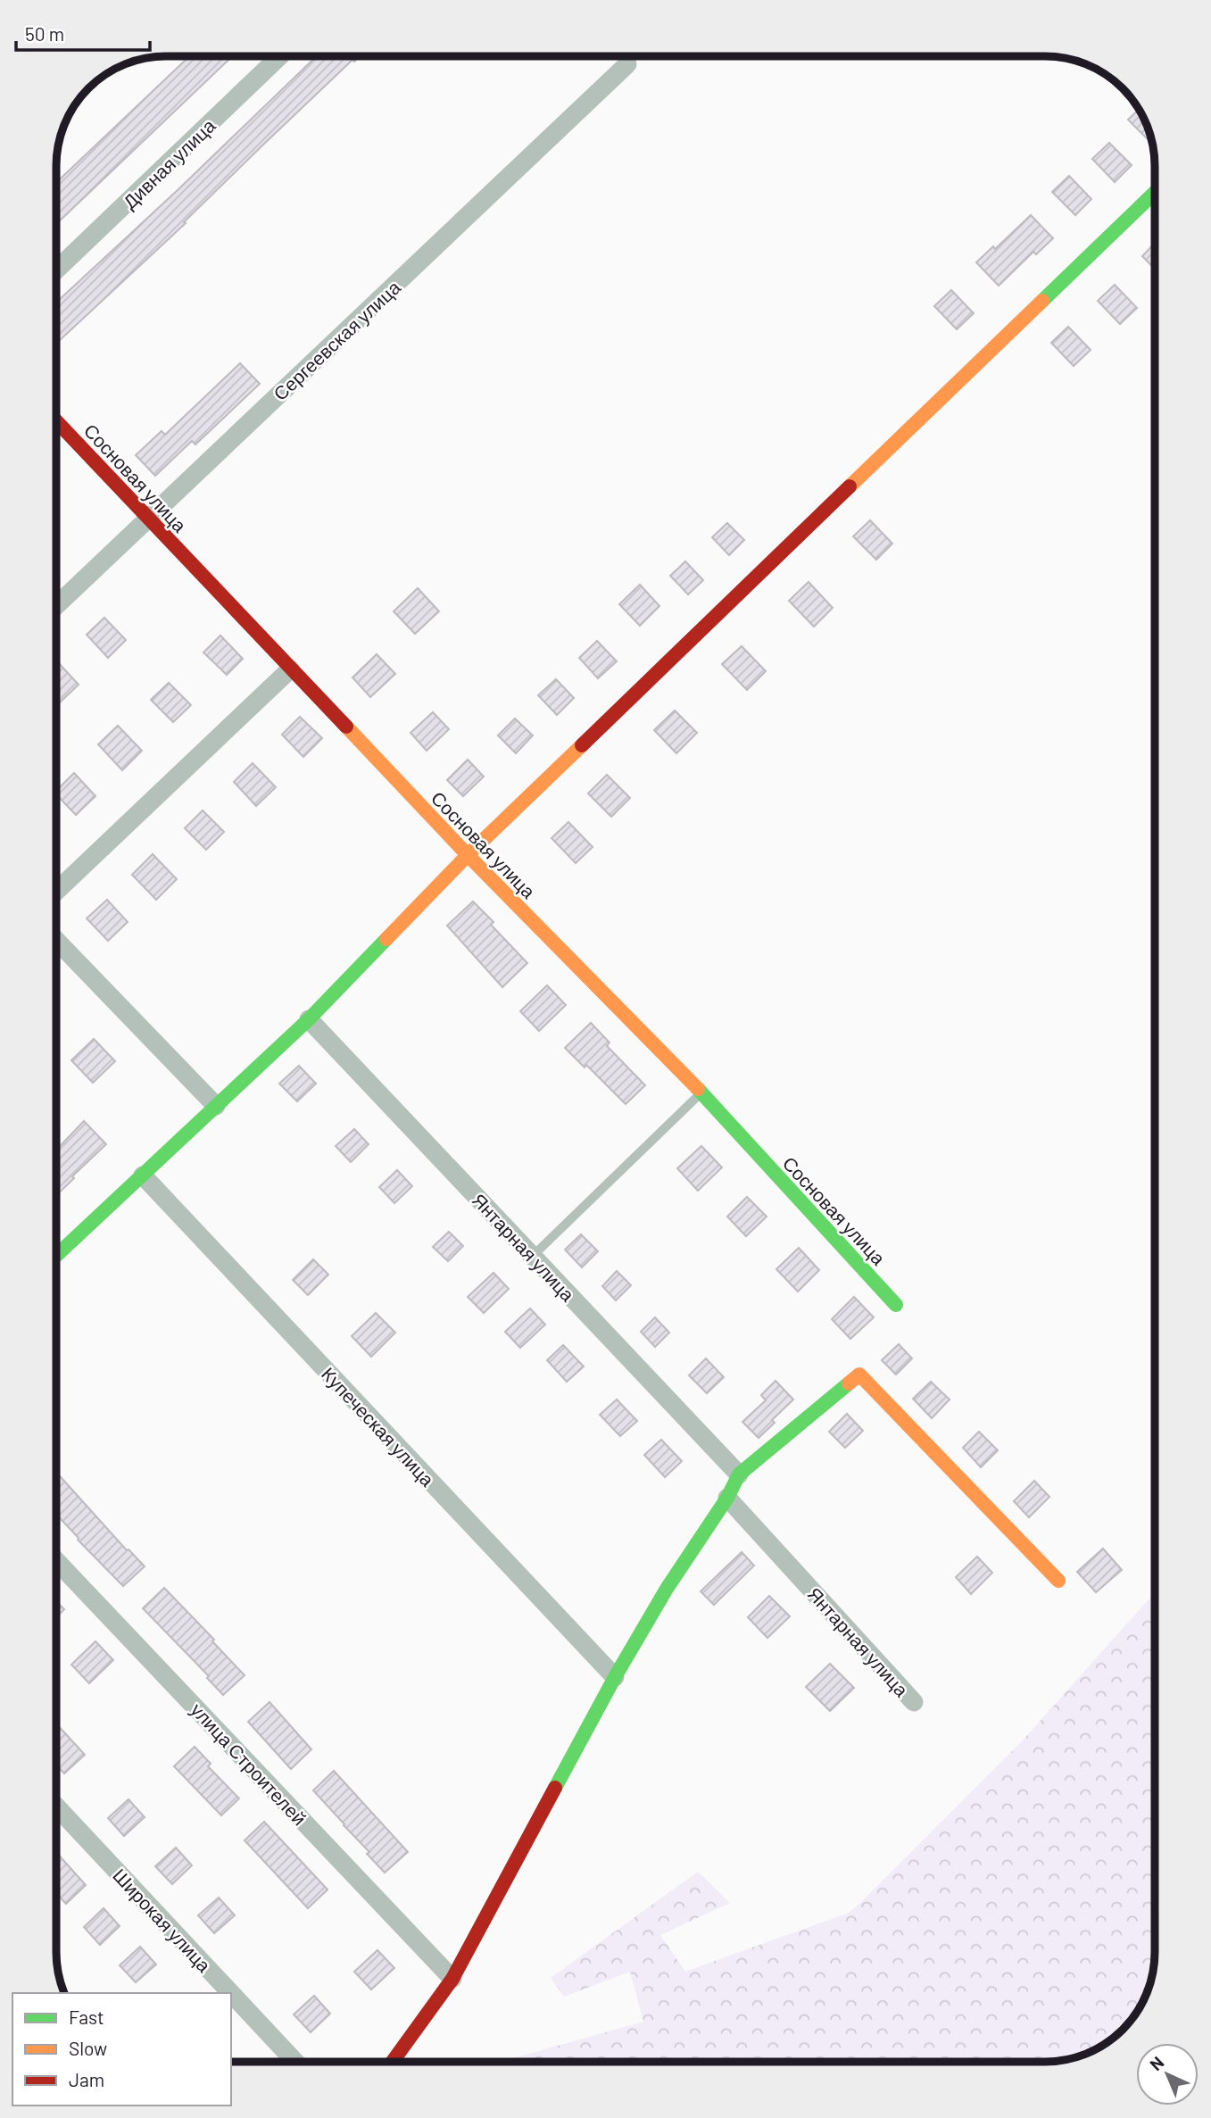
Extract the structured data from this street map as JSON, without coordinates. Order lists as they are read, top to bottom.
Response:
{
  "streets": {
    "street": [
      "Дивная улица",
      "Сергеевская улица",
      "Сосновая улица",
      "Янтарная улица",
      "Купеческая улица",
      "улица Строителей",
      "Широкая улица"
    ]
  },
  "crossings": [
    ["Сергеевская улица", "Сосновая улица"]
  ],
  "legend": ["Fast", "Slow", "Jam"],
  "scale_bar": "50 m",
  "north": "top left"
}
